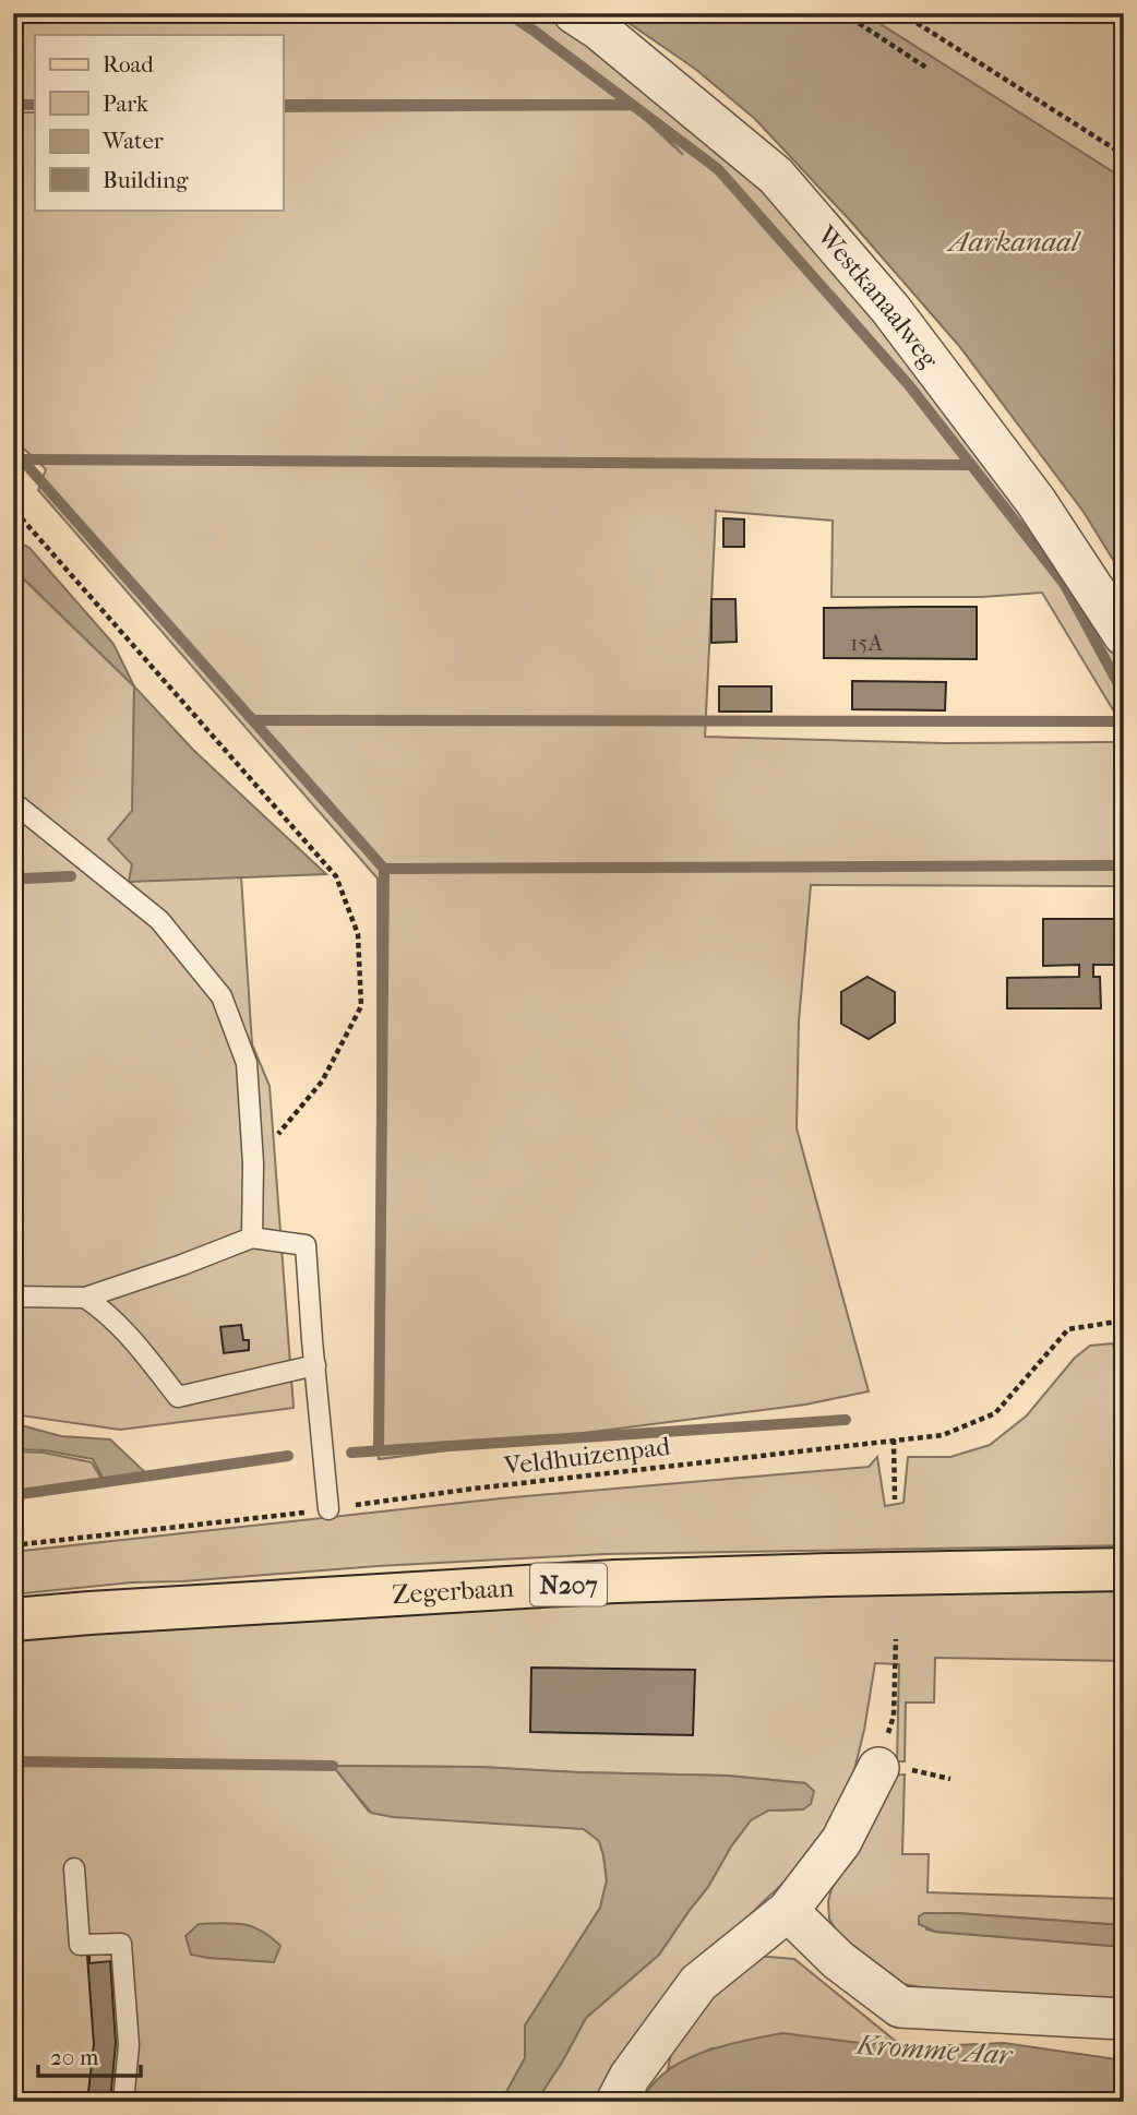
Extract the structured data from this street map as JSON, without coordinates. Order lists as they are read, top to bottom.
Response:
{
  "streets": {
    "main road": ["N207", "Zegerbaan"],
    "street": ["Westkanaalweg"],
    "path": ["Veldhuizenpad"]
  },
  "water": ["Aarkanaal", "Kromme Aar"],
  "house_numbers": ["15A"],
  "legend": [
    "Road",
    "Park",
    "Water",
    "Building"
  ],
  "scale_bar": "20 m"
}
